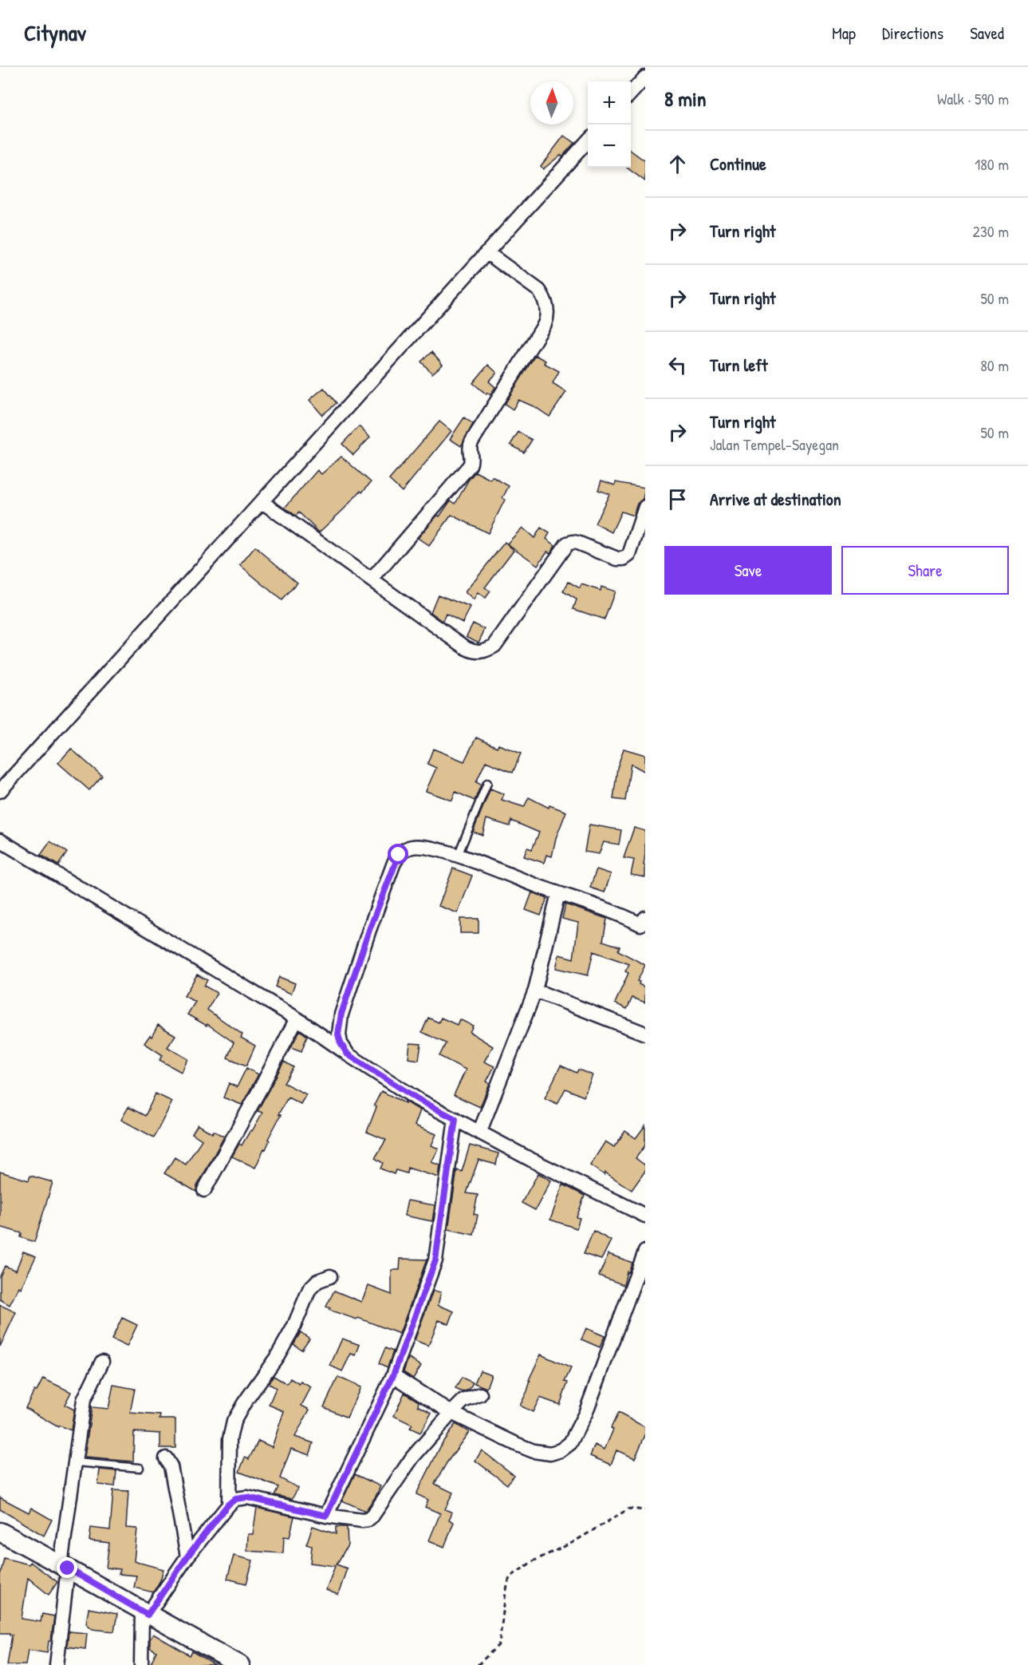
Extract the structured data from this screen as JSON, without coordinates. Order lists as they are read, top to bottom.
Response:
{
  "north": "top",
  "page": {
    "header": "Citynav",
    "nav": ["Map", "Directions", "Saved"],
    "heading": ["8 min", "Walk · 590 m"],
    "map_buttons": ["+", "−"],
    "list": [
      ["Continue", "180 m"],
      ["Turn right", "230 m"],
      ["Turn right", "50 m"],
      ["Turn left", "80 m"],
      ["Turn right", "Jalan Tempel-Sayegan", "50 m"],
      "Arrive at destination"
    ],
    "buttons": ["Save", "Share"]
  }
}
